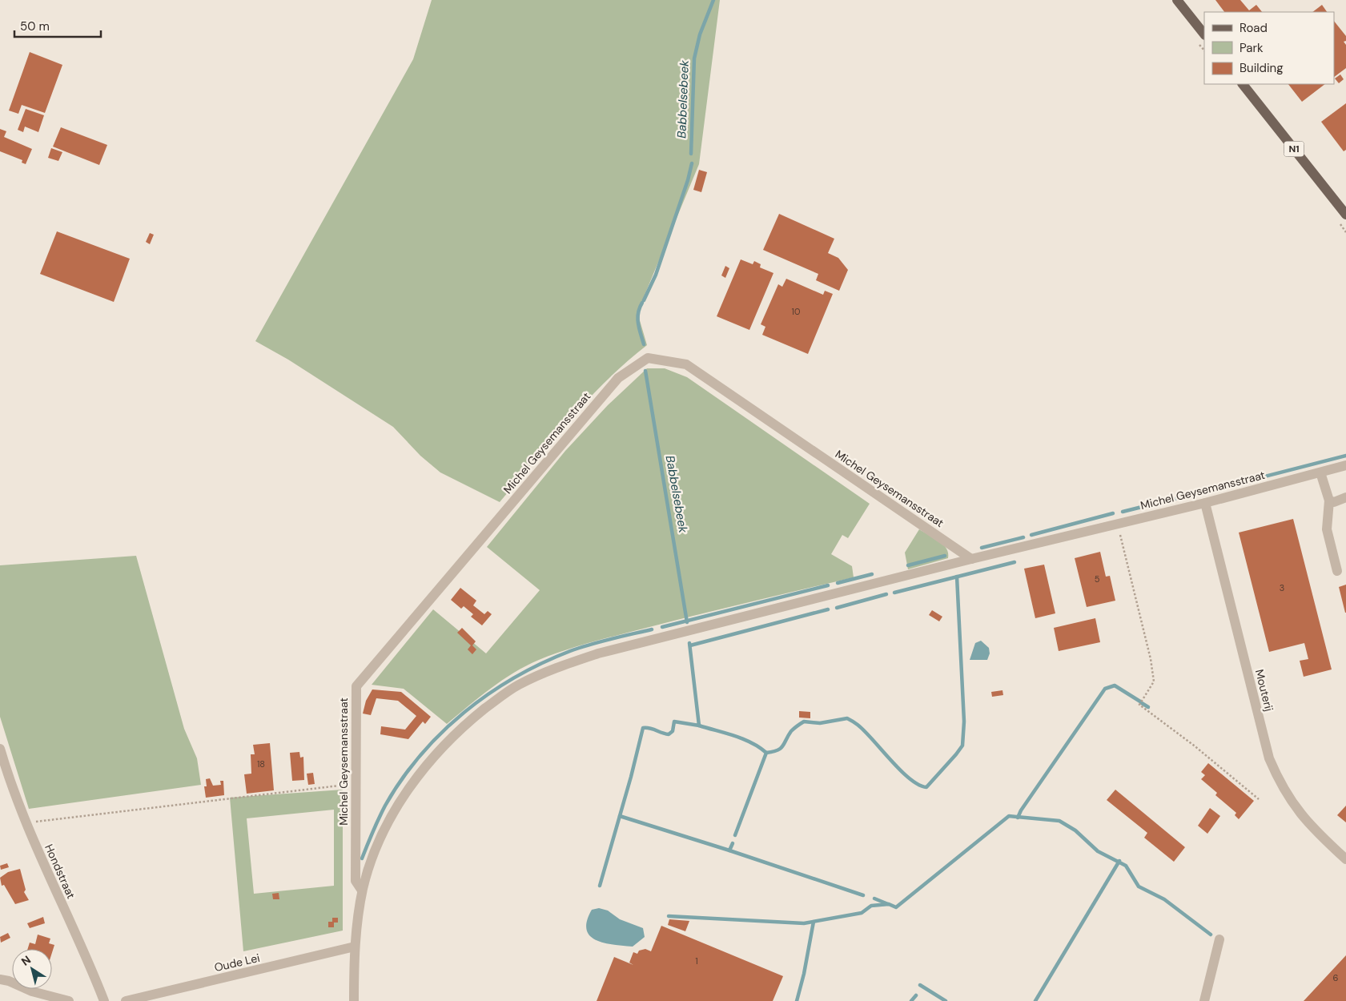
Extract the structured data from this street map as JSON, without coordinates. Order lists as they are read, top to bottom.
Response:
{
  "streets": {
    "main road": ["N1"],
    "street": [
      "Michel Geysemansstraat",
      "Mouterij",
      "Hondstraat",
      "Oude Lei"
    ]
  },
  "crossings": [
    ["Michel Geysemansstraat", "Mouterij"],
    ["Michel Geysemansstraat", "Oude Lei"]
  ],
  "water": ["Babbelsebeek"],
  "house_numbers": [
    "10",
    "5",
    "3",
    "18",
    "1",
    "6"
  ],
  "legend": ["Road", "Park", "Building"],
  "scale_bar": "50 m",
  "north": "top left"
}
